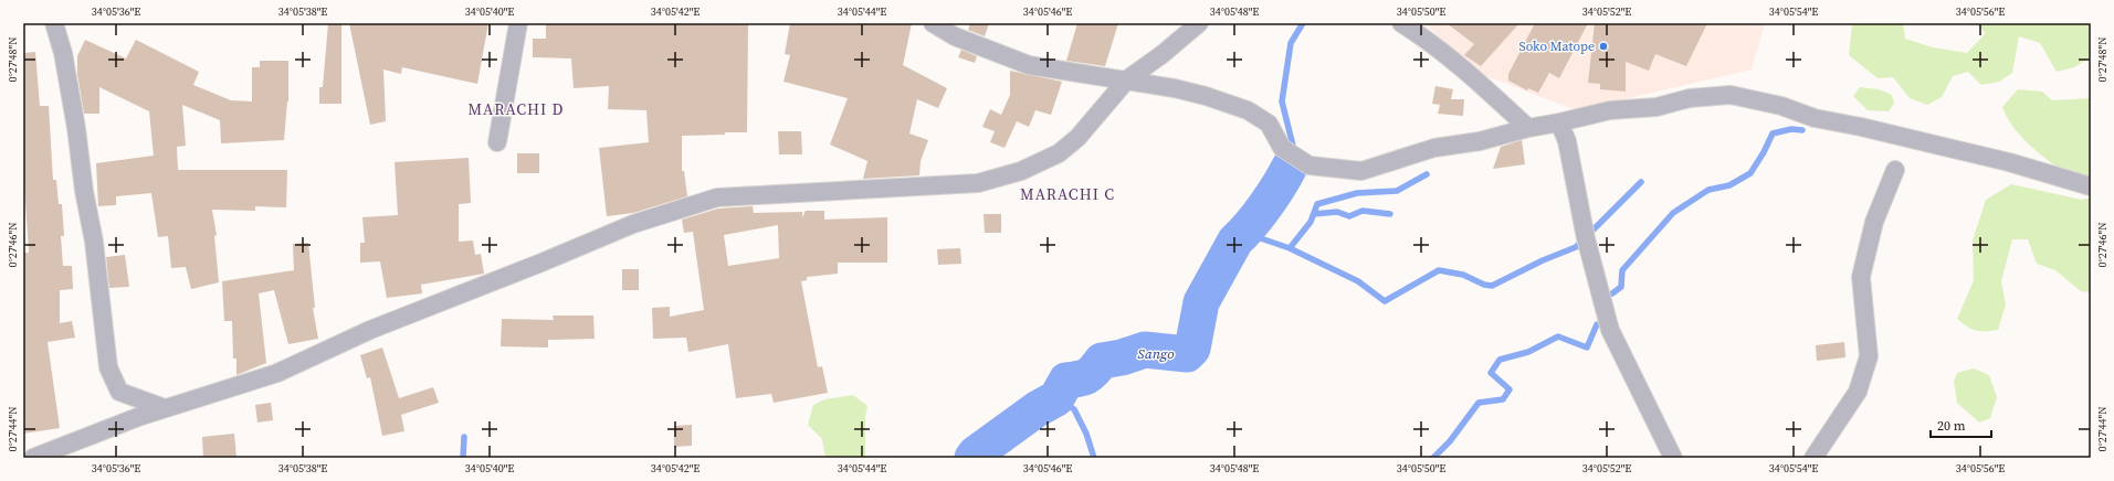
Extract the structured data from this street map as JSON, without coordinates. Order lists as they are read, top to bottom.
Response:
{
  "districts": ["MARACHI D", "MARACHI C"],
  "water": ["Sango"],
  "places": ["Soko Matope"],
  "scale_bar": "20 m",
  "coordinates": [
    "34°05'36\"E",
    "34°05'38\"E",
    "34°05'40\"E",
    "34°05'42\"E",
    "34°05'44\"E",
    "34°05'46\"E",
    "34°05'48\"E",
    "34°05'50\"E",
    "34°05'52\"E",
    "34°05'54\"E",
    "34°05'56\"E",
    "0°27'48\"N",
    "0°27'46\"N",
    "0°27'44\"N"
  ]
}
